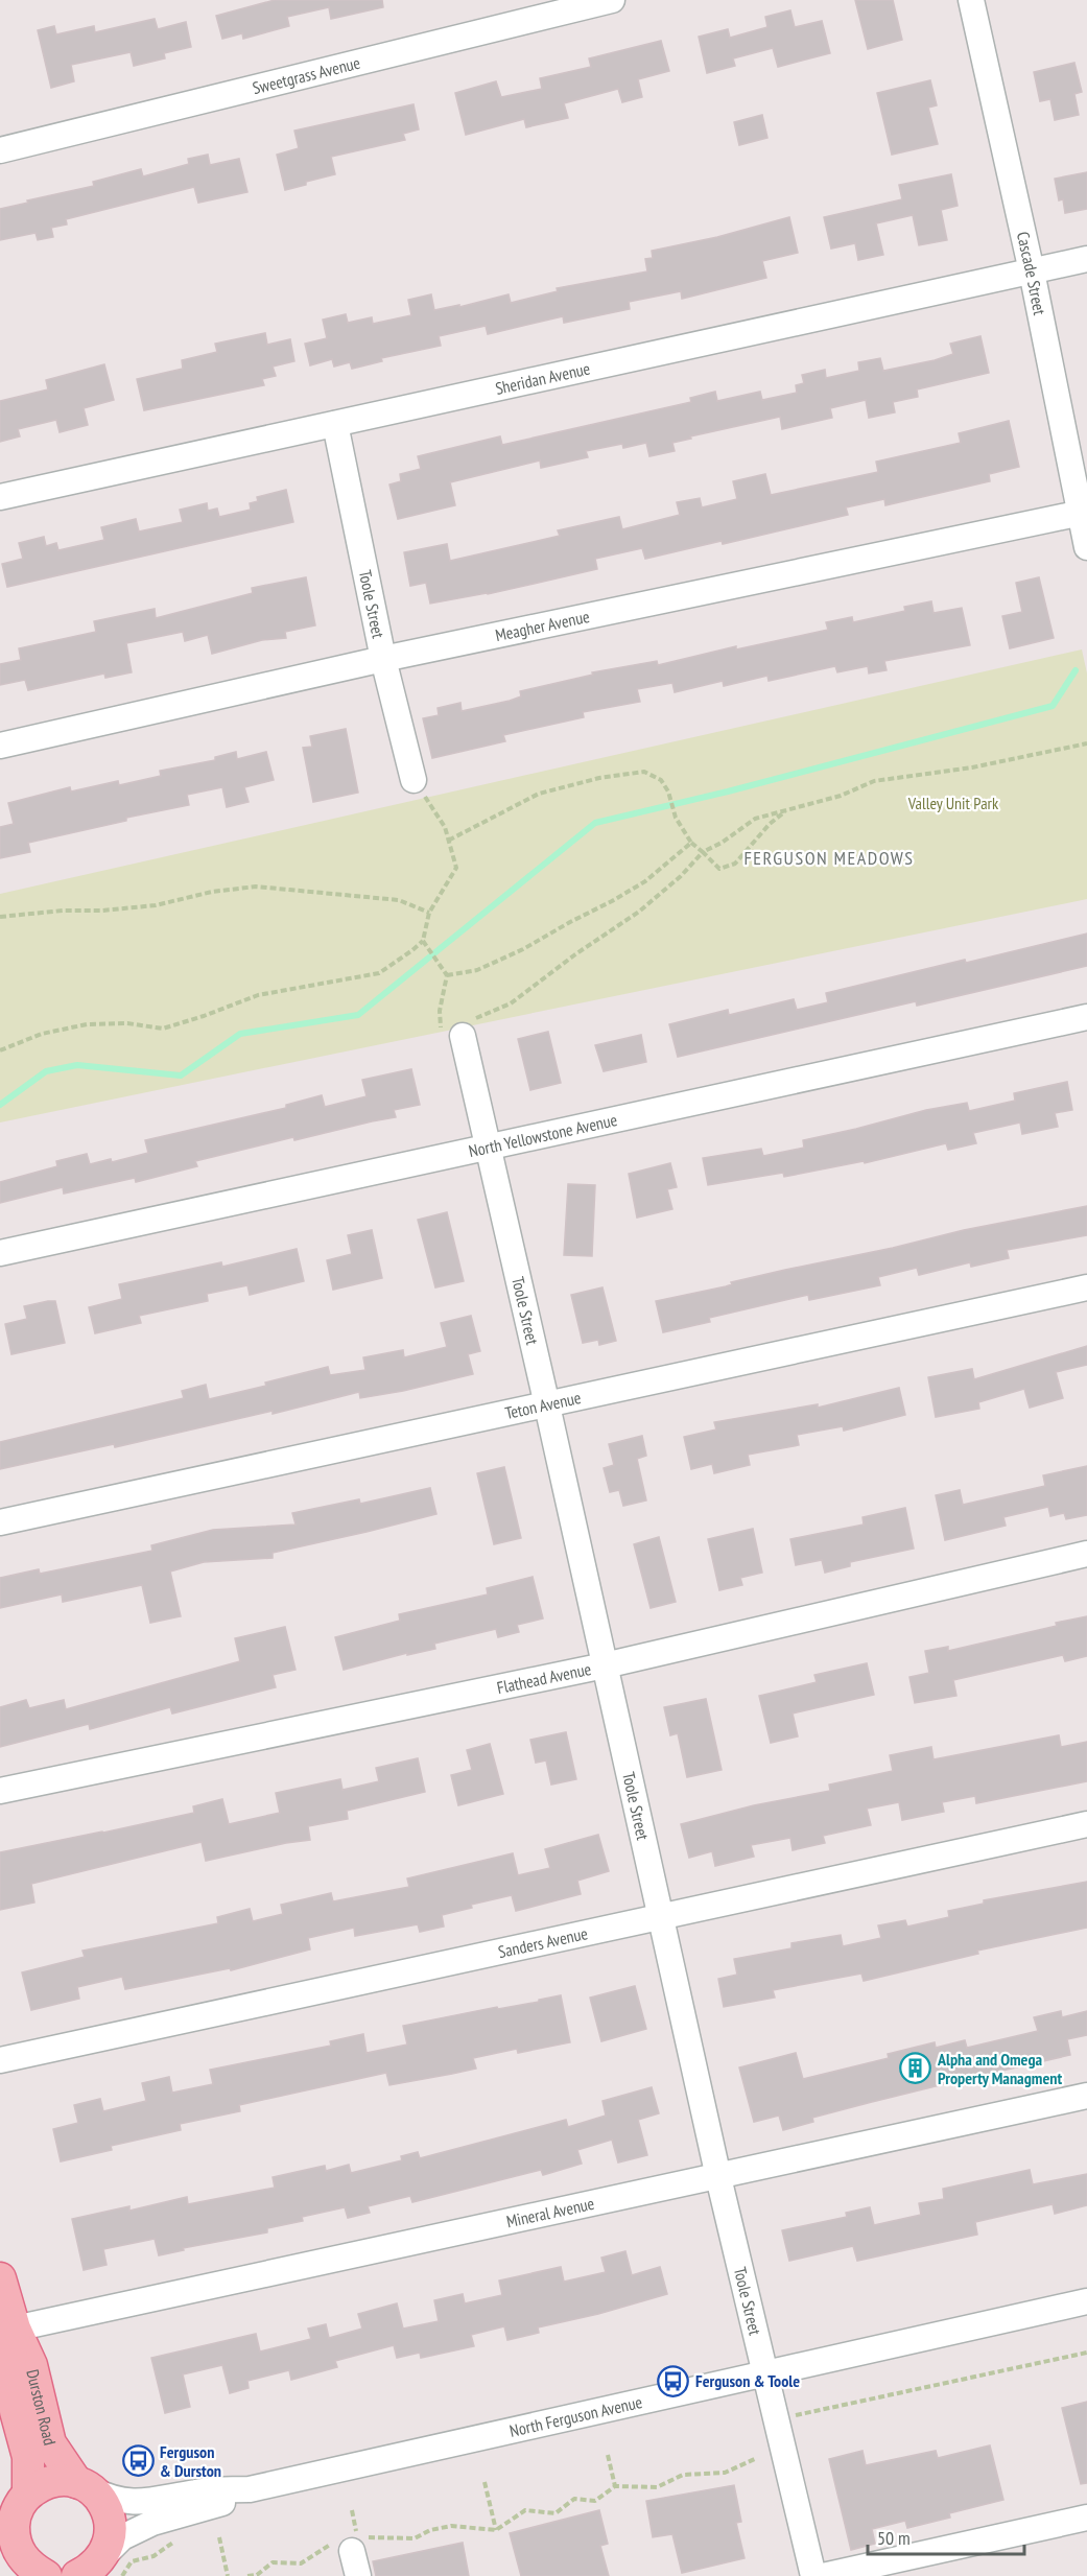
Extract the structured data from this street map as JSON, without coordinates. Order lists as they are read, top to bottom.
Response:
{
  "streets": {
    "main road": ["Durston Road"],
    "street": [
      "Sweetgrass Avenue",
      "Cascade Street",
      "Sheridan Avenue",
      "Toole Street",
      "Meagher Avenue",
      "North Yellowstone Avenue",
      "Teton Avenue",
      "Flathead Avenue",
      "Sanders Avenue",
      "Mineral Avenue",
      "North Ferguson Avenue"
    ]
  },
  "crossings": [
    ["Cascade Street", "Sheridan Avenue"],
    ["Cascade Street", "Meagher Avenue"],
    ["Sheridan Avenue", "Toole Street"],
    ["Toole Street", "Meagher Avenue"],
    ["Toole Street", "North Yellowstone Avenue"],
    ["Toole Street", "Teton Avenue"],
    ["Toole Street", "Flathead Avenue"],
    ["Toole Street", "Sanders Avenue"],
    ["Toole Street", "Mineral Avenue"],
    ["Toole Street", "North Ferguson Avenue"],
    ["Mineral Avenue", "Durston Road"],
    ["Durston Road", "North Ferguson Avenue"]
  ],
  "districts": ["FERGUSON MEADOWS"],
  "parks": ["Valley Unit Park"],
  "places": {
    "building": ["Alpha and Omega Property Managment"],
    "bus stop": ["Ferguson & Toole", "Ferguson & Durston"]
  },
  "scale_bar": "50 m"
}
